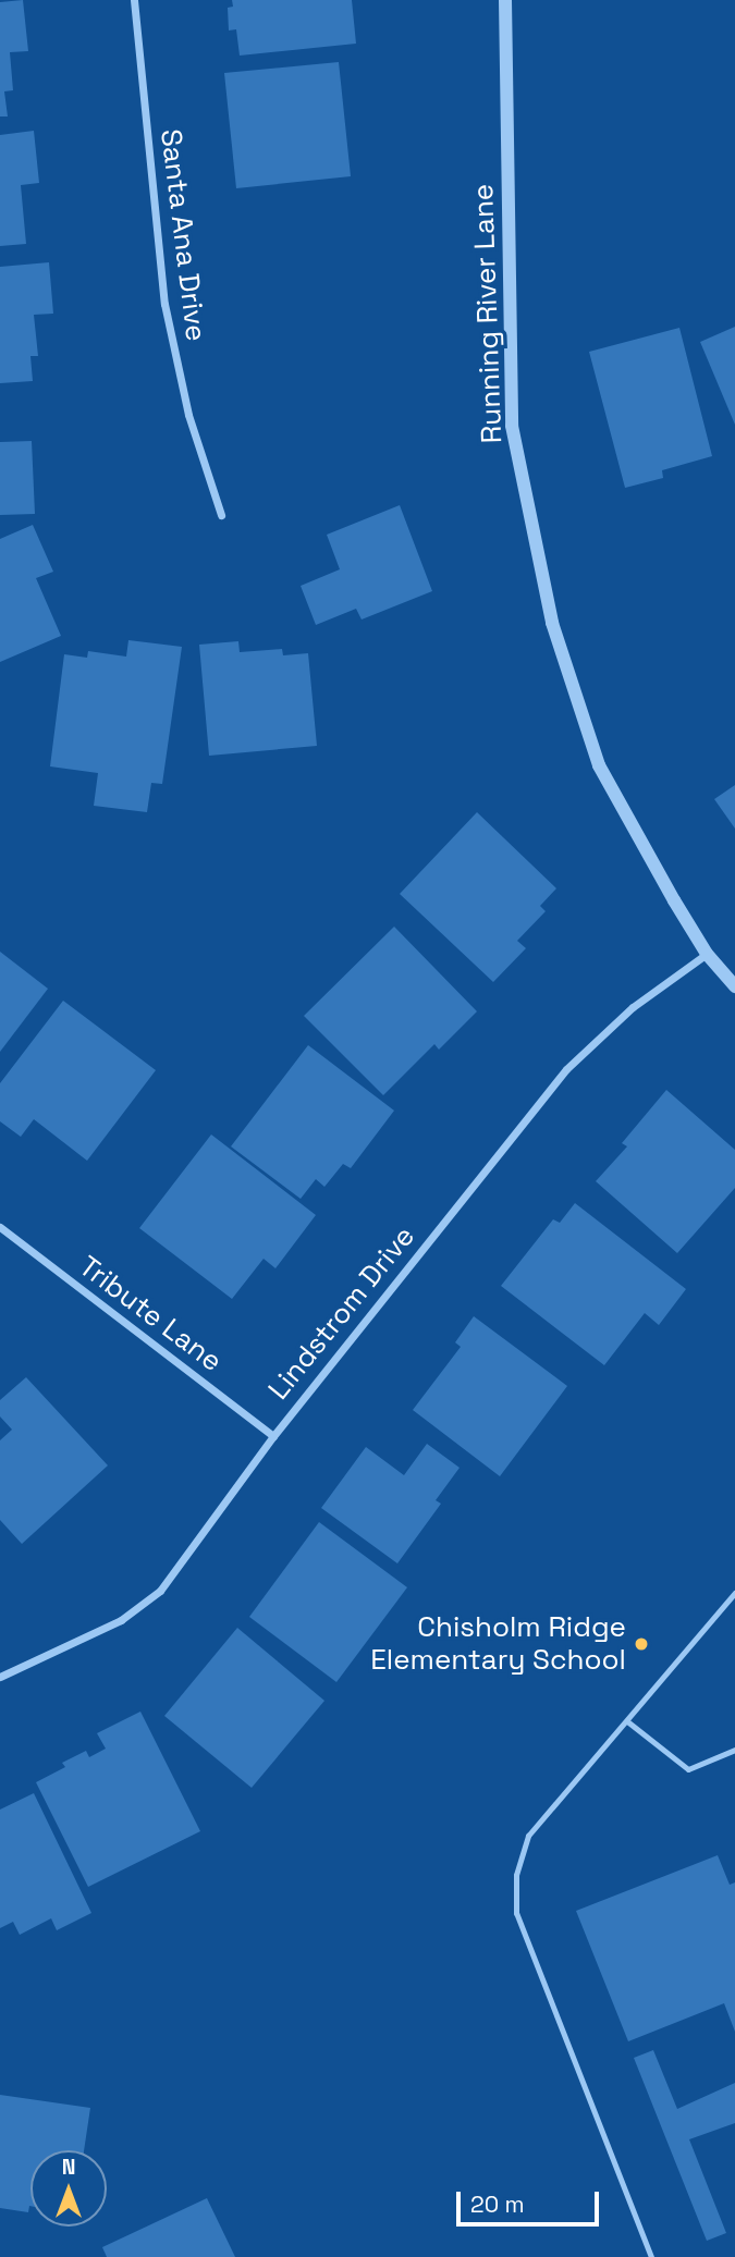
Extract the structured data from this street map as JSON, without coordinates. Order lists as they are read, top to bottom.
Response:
{
  "streets": {
    "street": [
      "Santa Ana Drive",
      "Running River Lane",
      "Lindstrom Drive",
      "Tribute Lane"
    ]
  },
  "crossings": [
    ["Running River Lane", "Lindstrom Drive"],
    ["Lindstrom Drive", "Tribute Lane"]
  ],
  "places": ["Chisholm Ridge Elementary School"],
  "scale_bar": "20 m",
  "north": "top"
}
